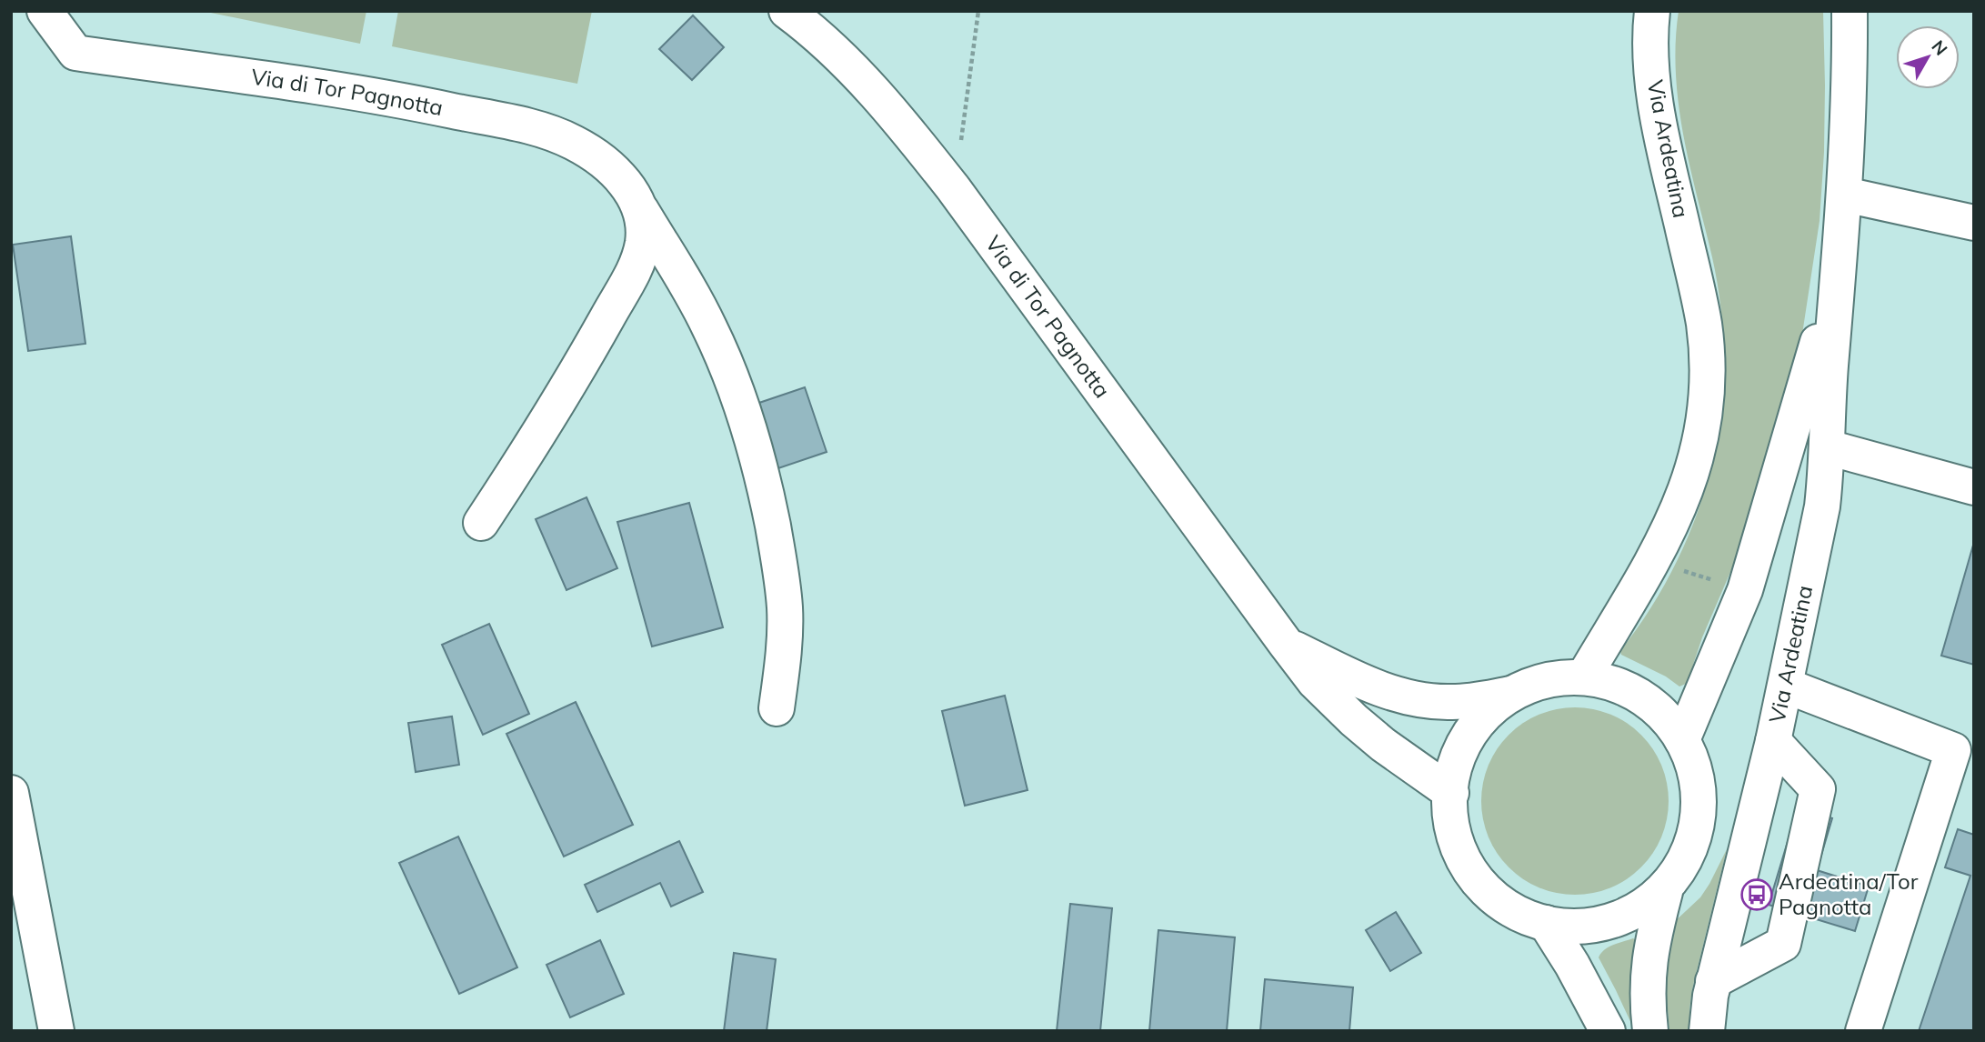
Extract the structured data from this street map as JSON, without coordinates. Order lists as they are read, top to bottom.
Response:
{
  "streets": {
    "main road": ["Via di Tor Pagnotta", "Via Ardeatina"]
  },
  "places": {
    "bus stop": ["Ardeatina/Tor Pagnotta"]
  },
  "north": "top right"
}
